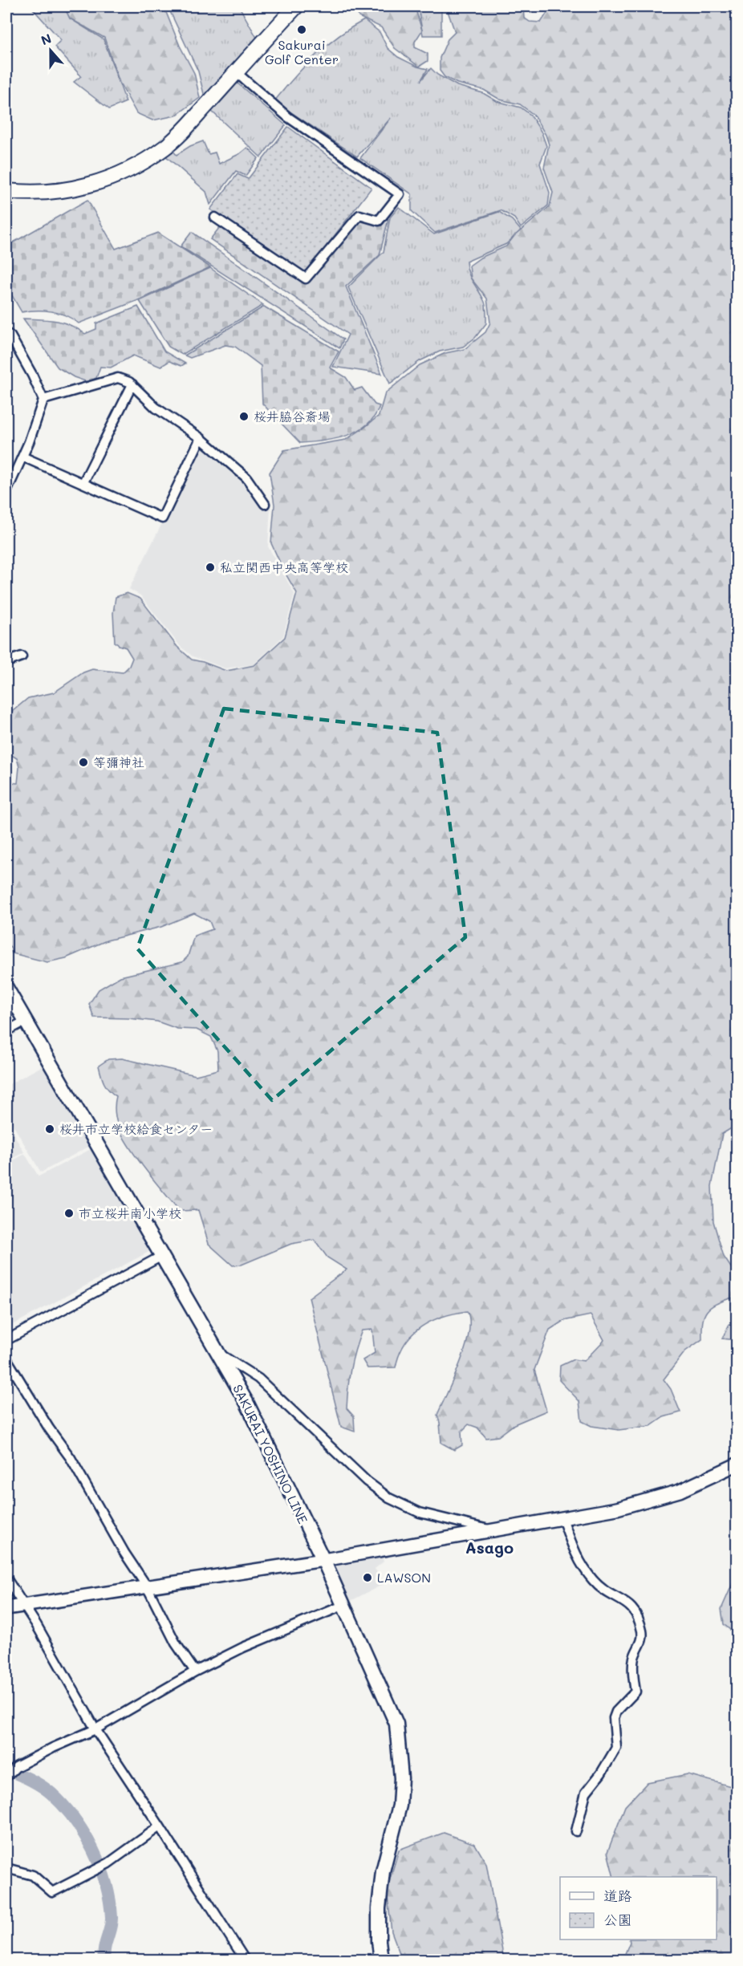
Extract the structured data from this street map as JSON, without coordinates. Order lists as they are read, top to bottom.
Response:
{
  "streets": {
    "main road": ["SAKURAI YOSHINO LINE"]
  },
  "districts": ["Asago"],
  "places": [
    "Sakurai Golf Center",
    "桜井脇谷斎場",
    "私立関西中央高等学校",
    "等彌神社",
    "桜井市立学校給食センター",
    "市立桜井南小学校",
    "LAWSON"
  ],
  "legend": ["道路", "公園"],
  "north": "top"
}
